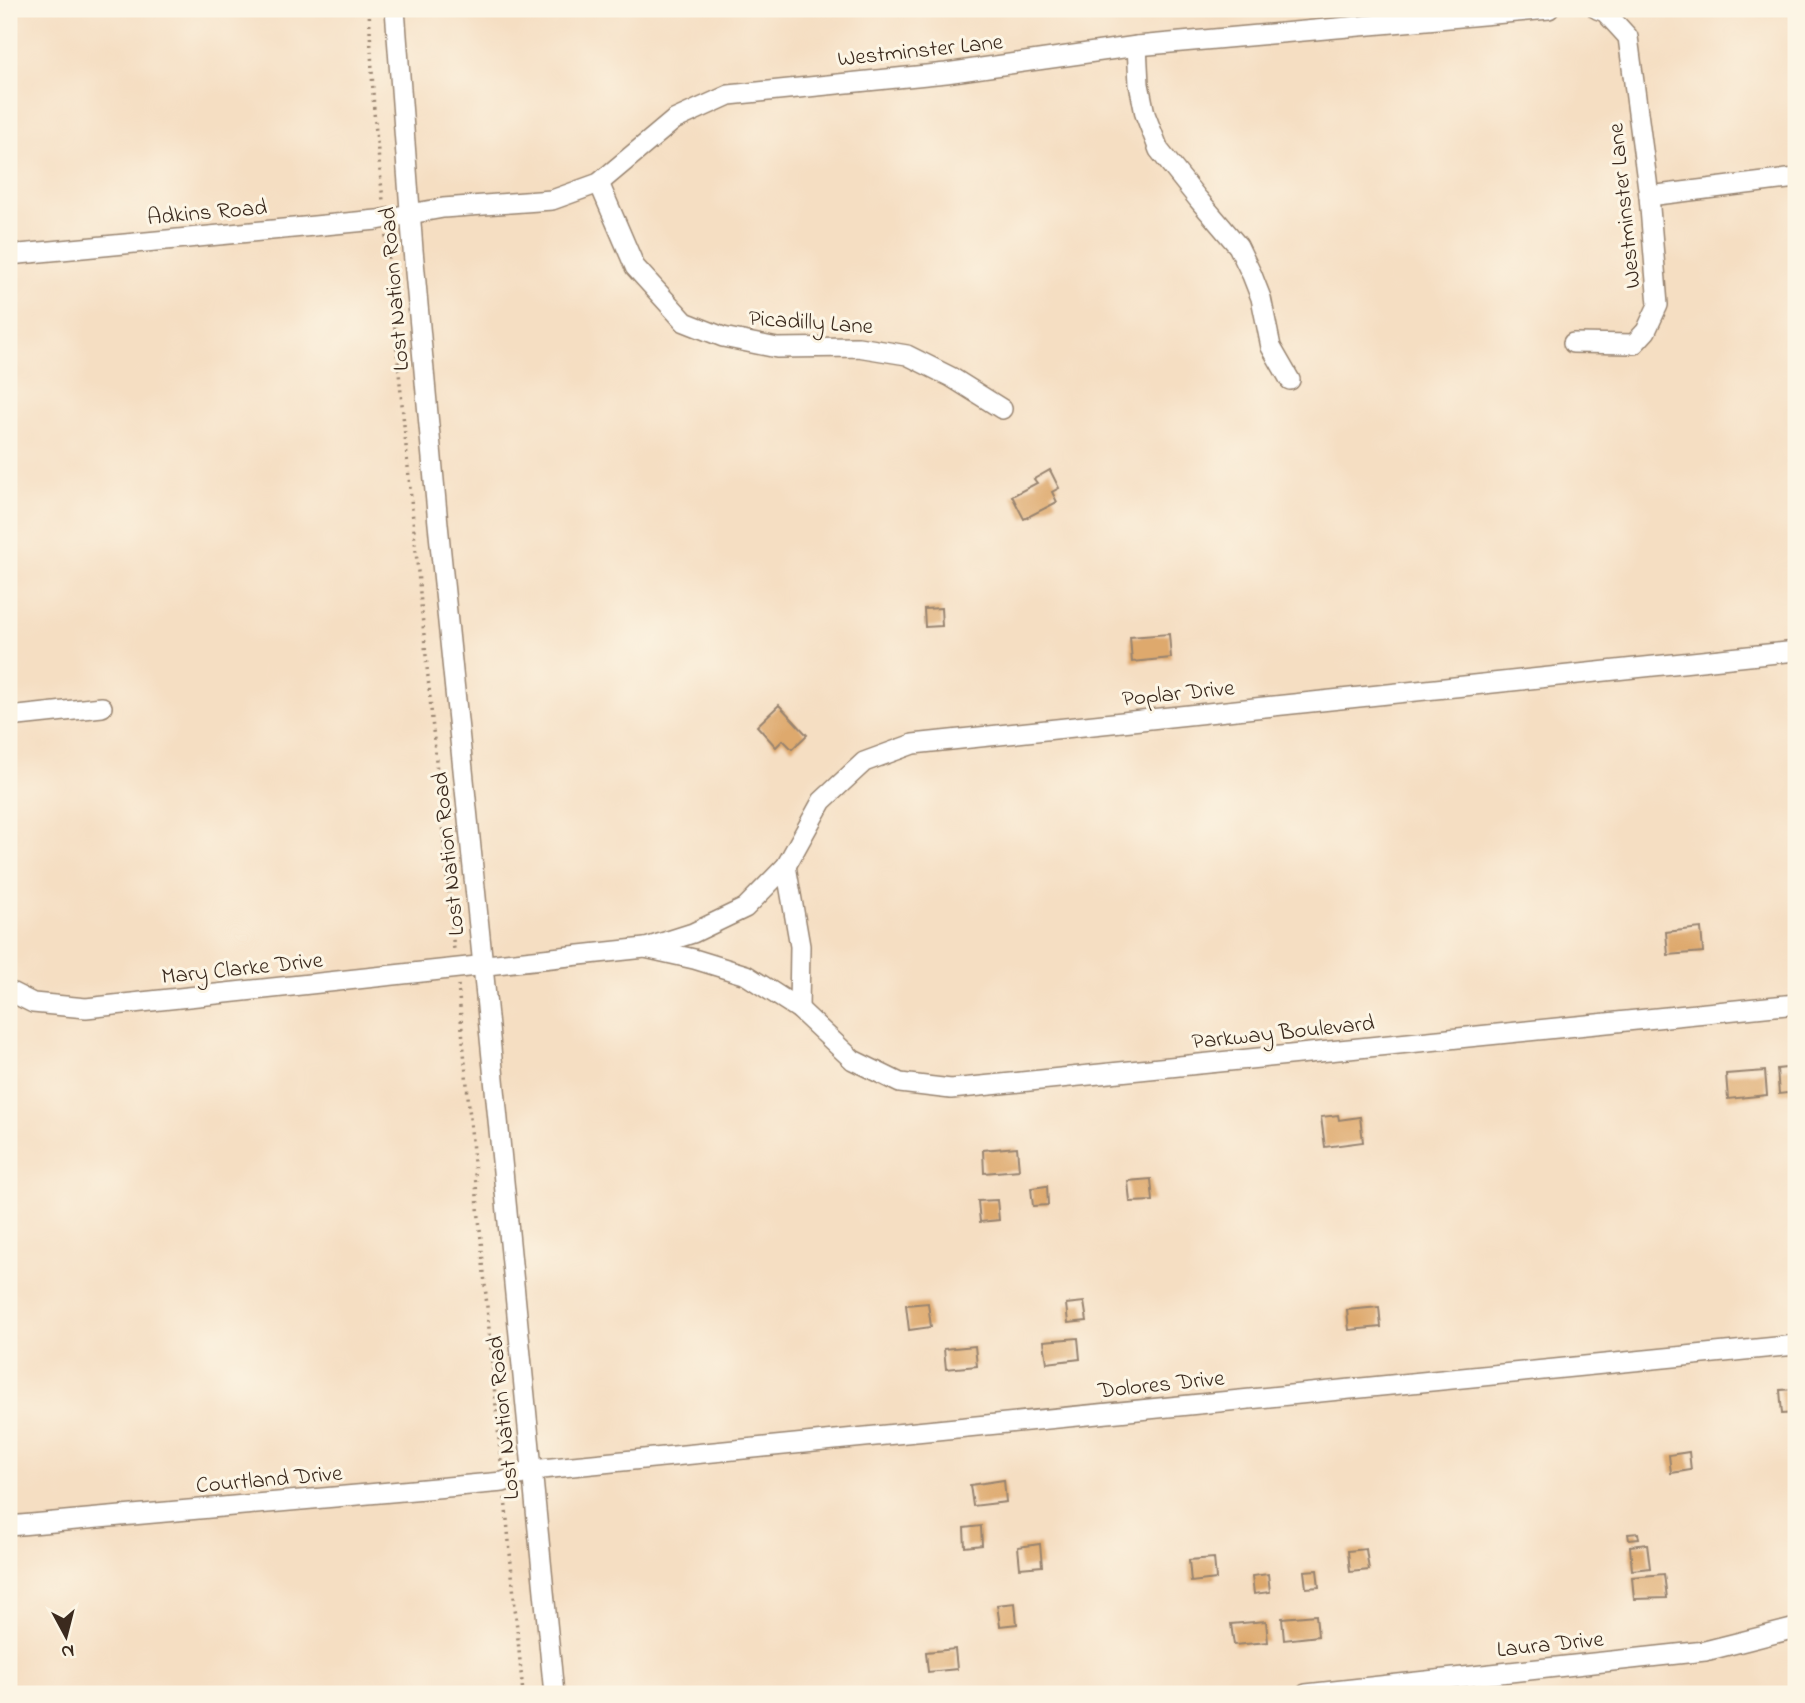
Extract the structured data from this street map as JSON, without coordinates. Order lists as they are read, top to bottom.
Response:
{
  "streets": {
    "street": [
      "Westminster Lane",
      "Adkins Road",
      "Lost Nation Road",
      "Picadilly Lane",
      "Poplar Drive",
      "Mary Clarke Drive",
      "Parkway Boulevard",
      "Dolores Drive",
      "Courtland Drive",
      "Laura Drive"
    ]
  },
  "crossings": [
    ["Westminster Lane", "Adkins Road"],
    ["Westminster Lane", "Lost Nation Road"],
    ["Westminster Lane", "Picadilly Lane"],
    ["Adkins Road", "Lost Nation Road"],
    ["Lost Nation Road", "Mary Clarke Drive"],
    ["Lost Nation Road", "Parkway Boulevard"],
    ["Lost Nation Road", "Dolores Drive"],
    ["Lost Nation Road", "Courtland Drive"],
    ["Poplar Drive", "Parkway Boulevard"],
    ["Mary Clarke Drive", "Parkway Boulevard"],
    ["Dolores Drive", "Courtland Drive"]
  ],
  "north": "bottom"
}
